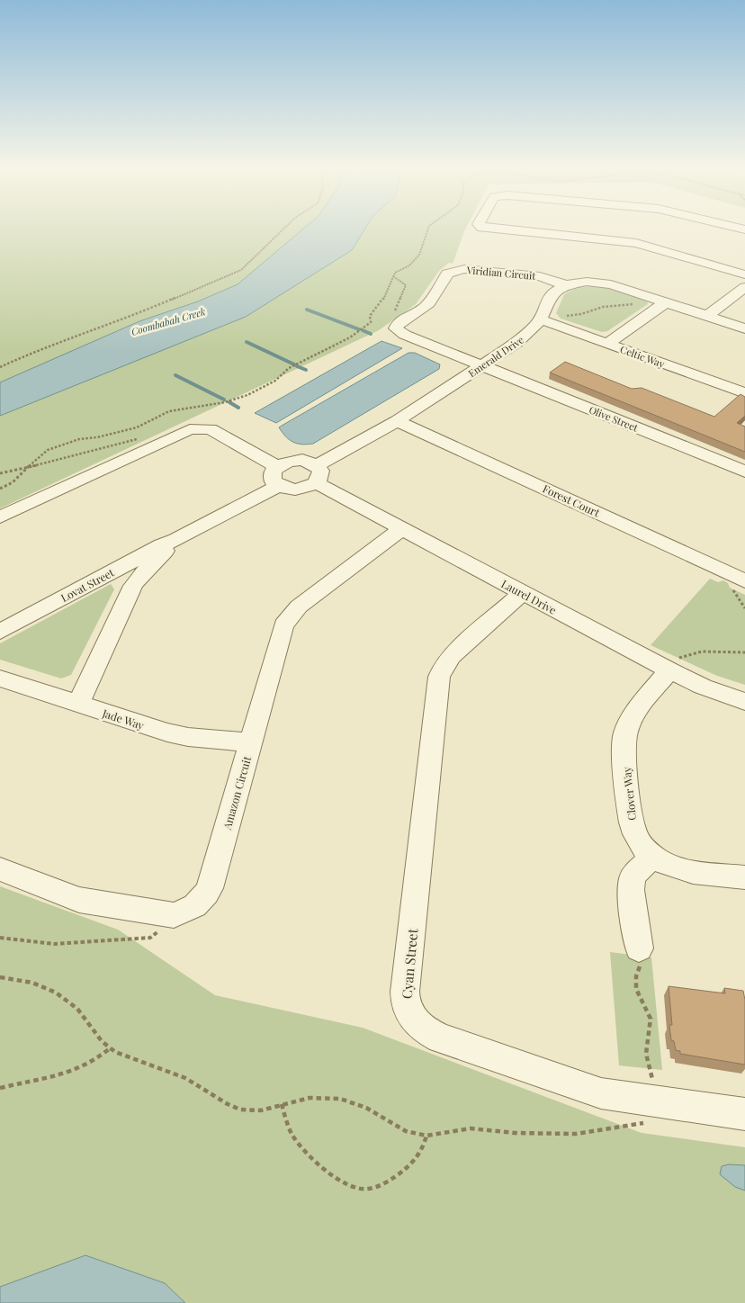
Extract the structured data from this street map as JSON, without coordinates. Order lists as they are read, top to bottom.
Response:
{
  "streets": {
    "street": [
      "Viridian Circuit",
      "Emerald Drive",
      "Celtic Way",
      "Olive Street",
      "Forest Court",
      "Lovat Street",
      "Laurel Drive",
      "Jade Way",
      "Amazon Circuit",
      "Clover Way",
      "Cyan Street"
    ]
  },
  "crossings": [
    ["Viridian Circuit", "Emerald Drive"],
    ["Viridian Circuit", "Olive Street"],
    ["Emerald Drive", "Celtic Way"],
    ["Emerald Drive", "Olive Street"],
    ["Emerald Drive", "Forest Court"],
    ["Emerald Drive", "Lovat Street"],
    ["Emerald Drive", "Laurel Drive"],
    ["Lovat Street", "Laurel Drive"],
    ["Lovat Street", "Jade Way"],
    ["Laurel Drive", "Amazon Circuit"],
    ["Laurel Drive", "Clover Way"],
    ["Laurel Drive", "Cyan Street"],
    ["Jade Way", "Amazon Circuit"]
  ],
  "water": ["Coombabah Creek"]
}
